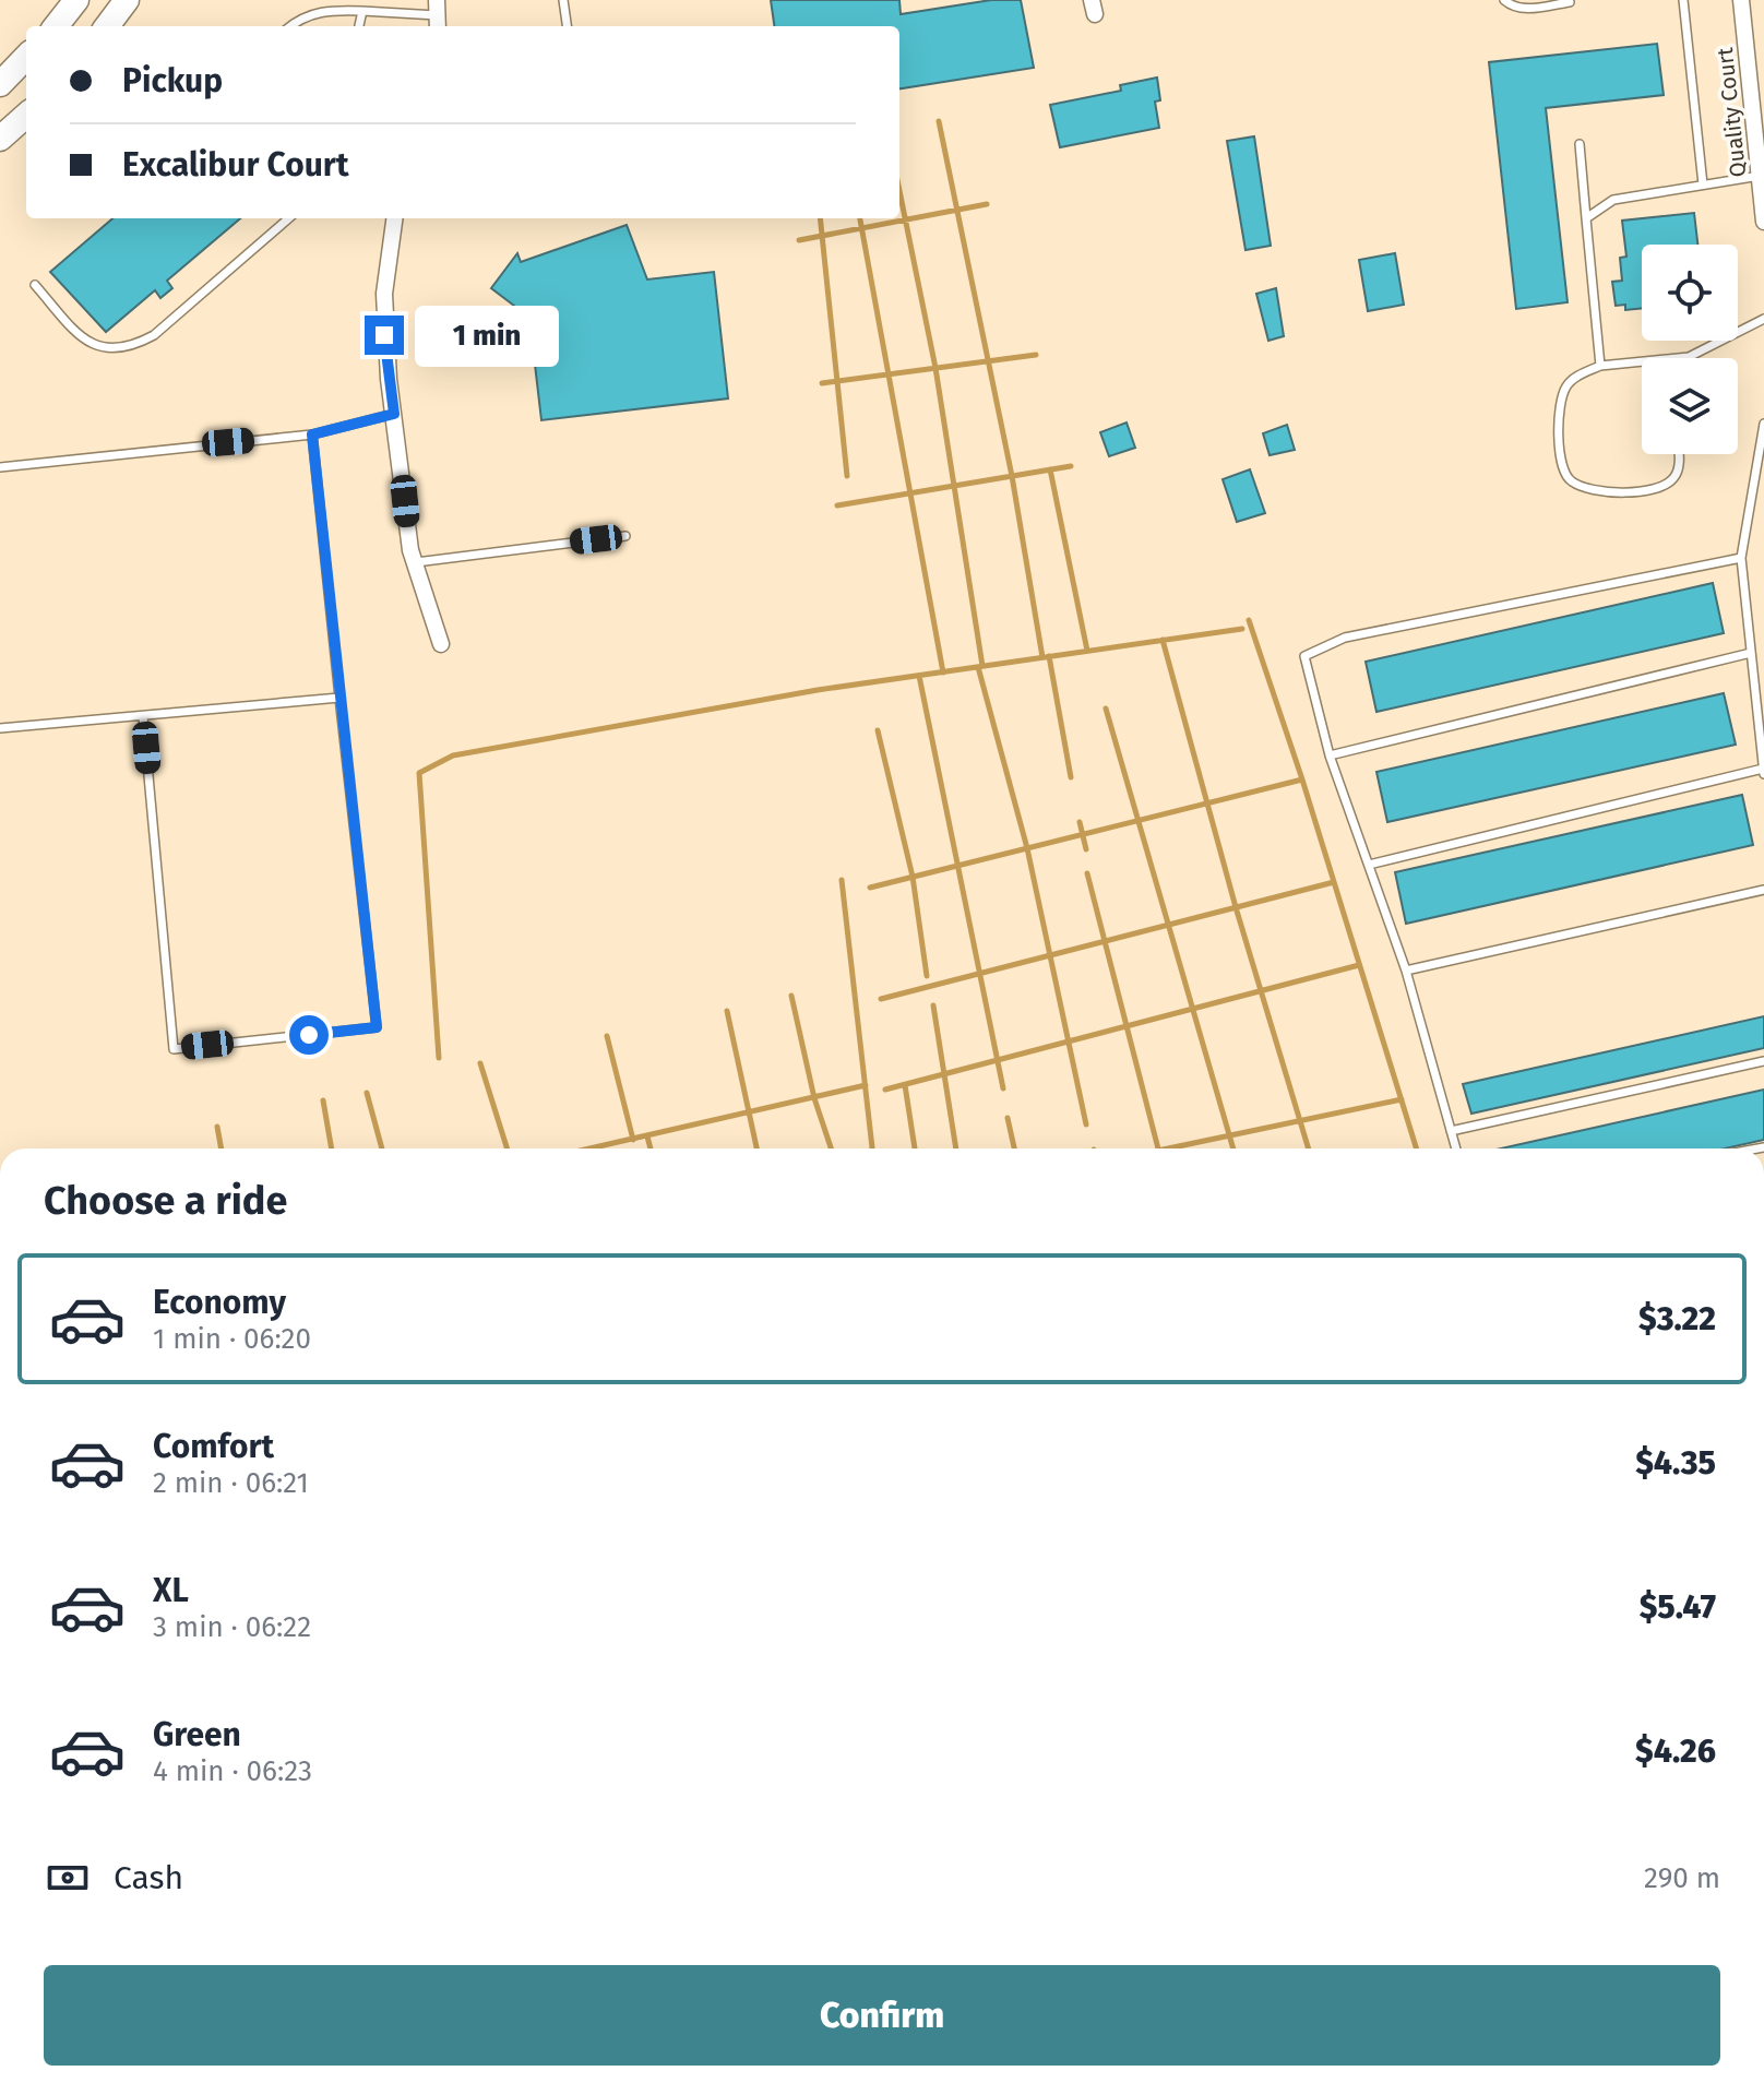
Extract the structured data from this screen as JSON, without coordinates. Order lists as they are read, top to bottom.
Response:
{
  "streets": {
    "street": ["Quality Court"]
  },
  "page": {
    "banner": ["Pickup", "Excalibur Court"],
    "bubble": "1 min",
    "heading": "Choose a ride",
    "list": [
      {
        "name": "Economy",
        "note": "1 min · 06:20",
        "value": "$3.22"
      },
      {
        "name": "Comfort",
        "note": "2 min · 06:21",
        "value": "$4.35"
      },
      {
        "name": "XL",
        "note": "3 min · 06:22",
        "value": "$5.47"
      },
      {
        "name": "Green",
        "note": "4 min · 06:23",
        "value": "$4.26"
      }
    ],
    "pay": ["Cash", "290 m"],
    "buttons": "Confirm"
  }
}
